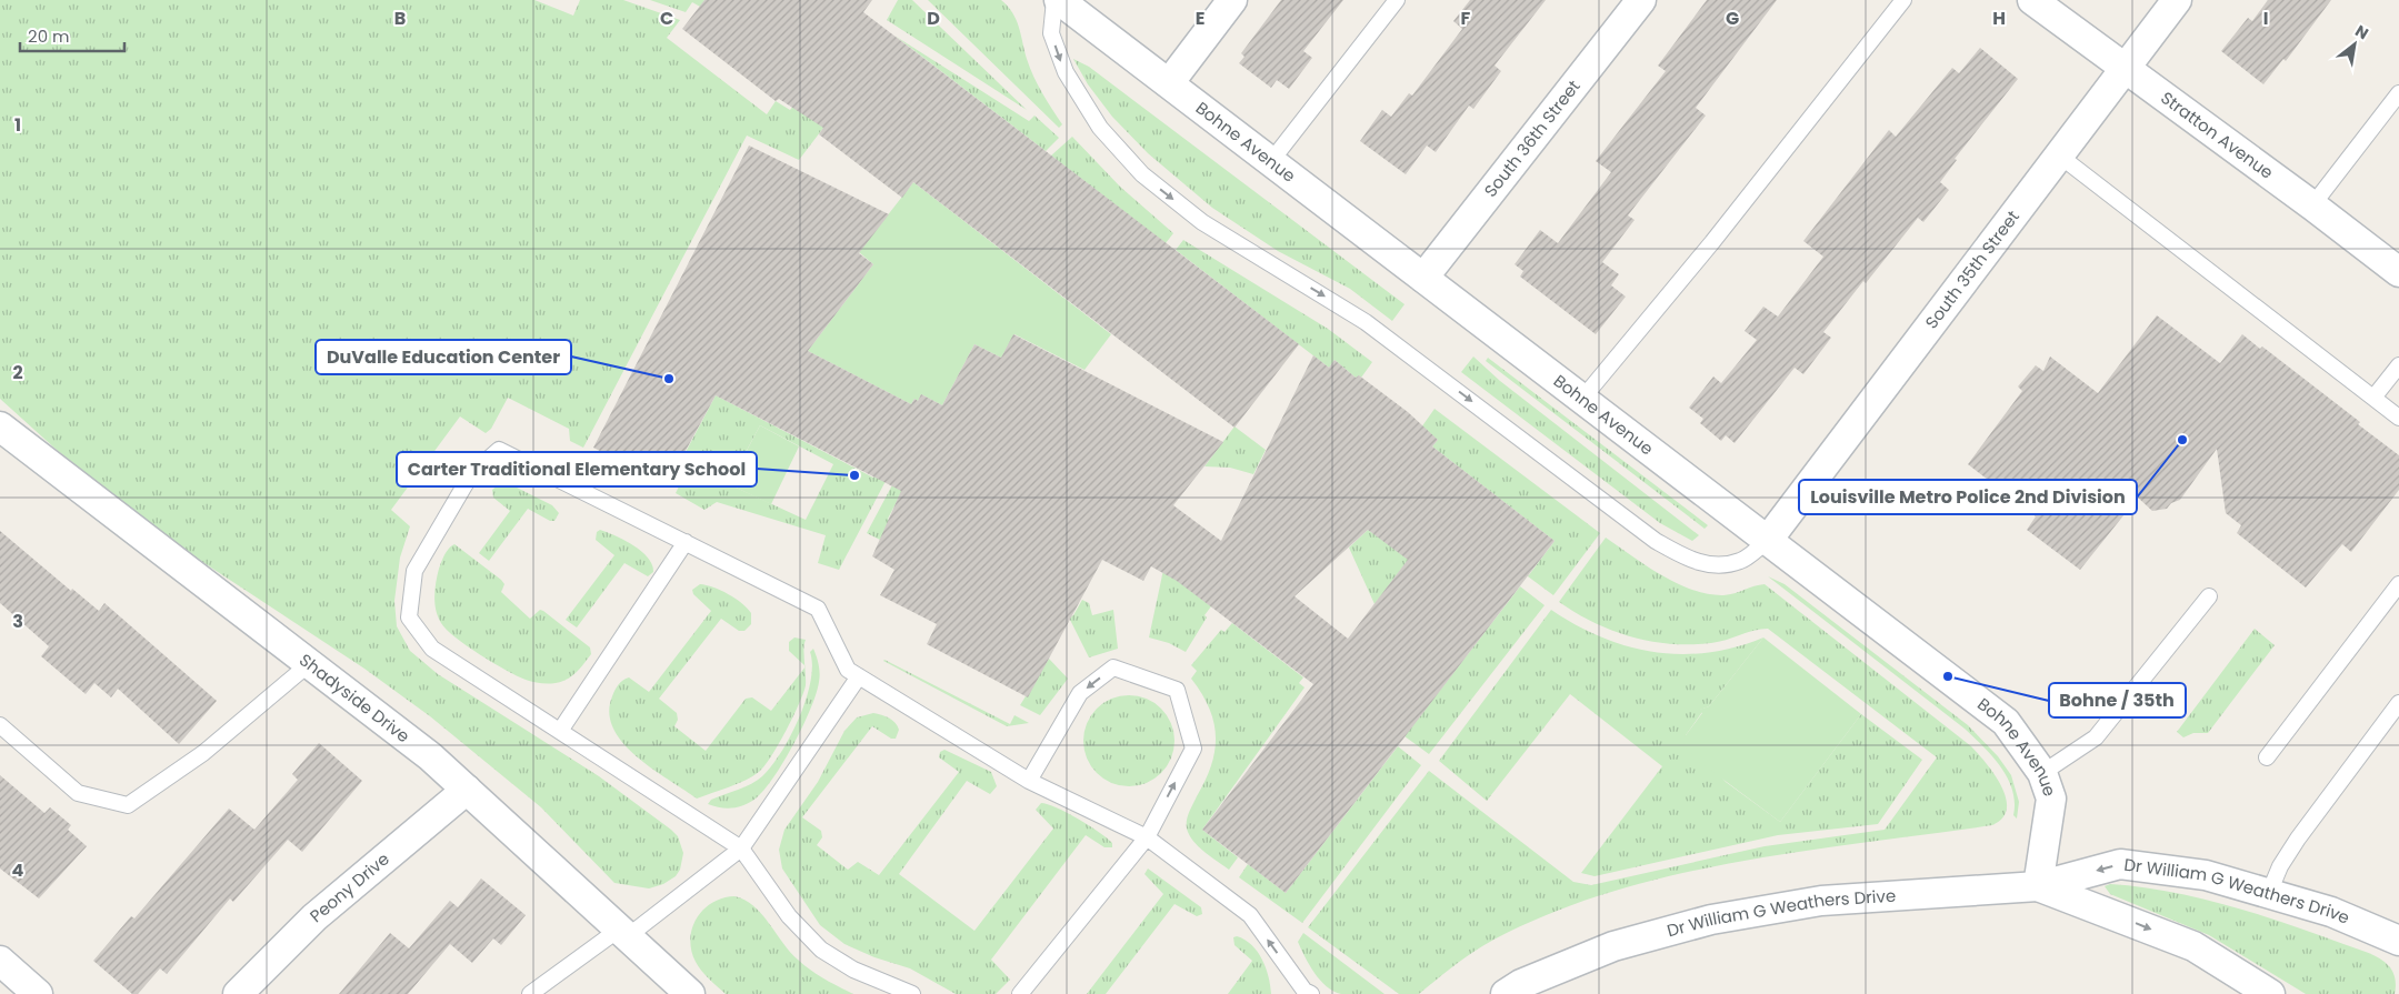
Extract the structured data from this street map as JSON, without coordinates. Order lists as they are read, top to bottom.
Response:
{
  "streets": {
    "street": [
      "Stratton Avenue",
      "South 36th Street",
      "Bohne Avenue",
      "South 35th Street",
      "Shadyside Drive",
      "Peony Drive",
      "Dr William G Weathers Drive"
    ]
  },
  "crossings": [
    ["Stratton Avenue", "South 35th Street"],
    ["South 36th Street", "Bohne Avenue"],
    ["Bohne Avenue", "South 35th Street"],
    ["Bohne Avenue", "Dr William G Weathers Drive"],
    ["Shadyside Drive", "Peony Drive"]
  ],
  "places": [
    "DuValle Education Center",
    "Louisville Metro Police 2nd Division",
    "Carter Traditional Elementary School",
    "Bohne / 35th"
  ],
  "scale_bar": "20 m",
  "north": "top right",
  "grid": {
    "columns": [
      "B",
      "C",
      "D",
      "E",
      "F",
      "G",
      "H",
      "I"
    ],
    "rows": [
      "1",
      "2",
      "3",
      "4"
    ]
  }
}
